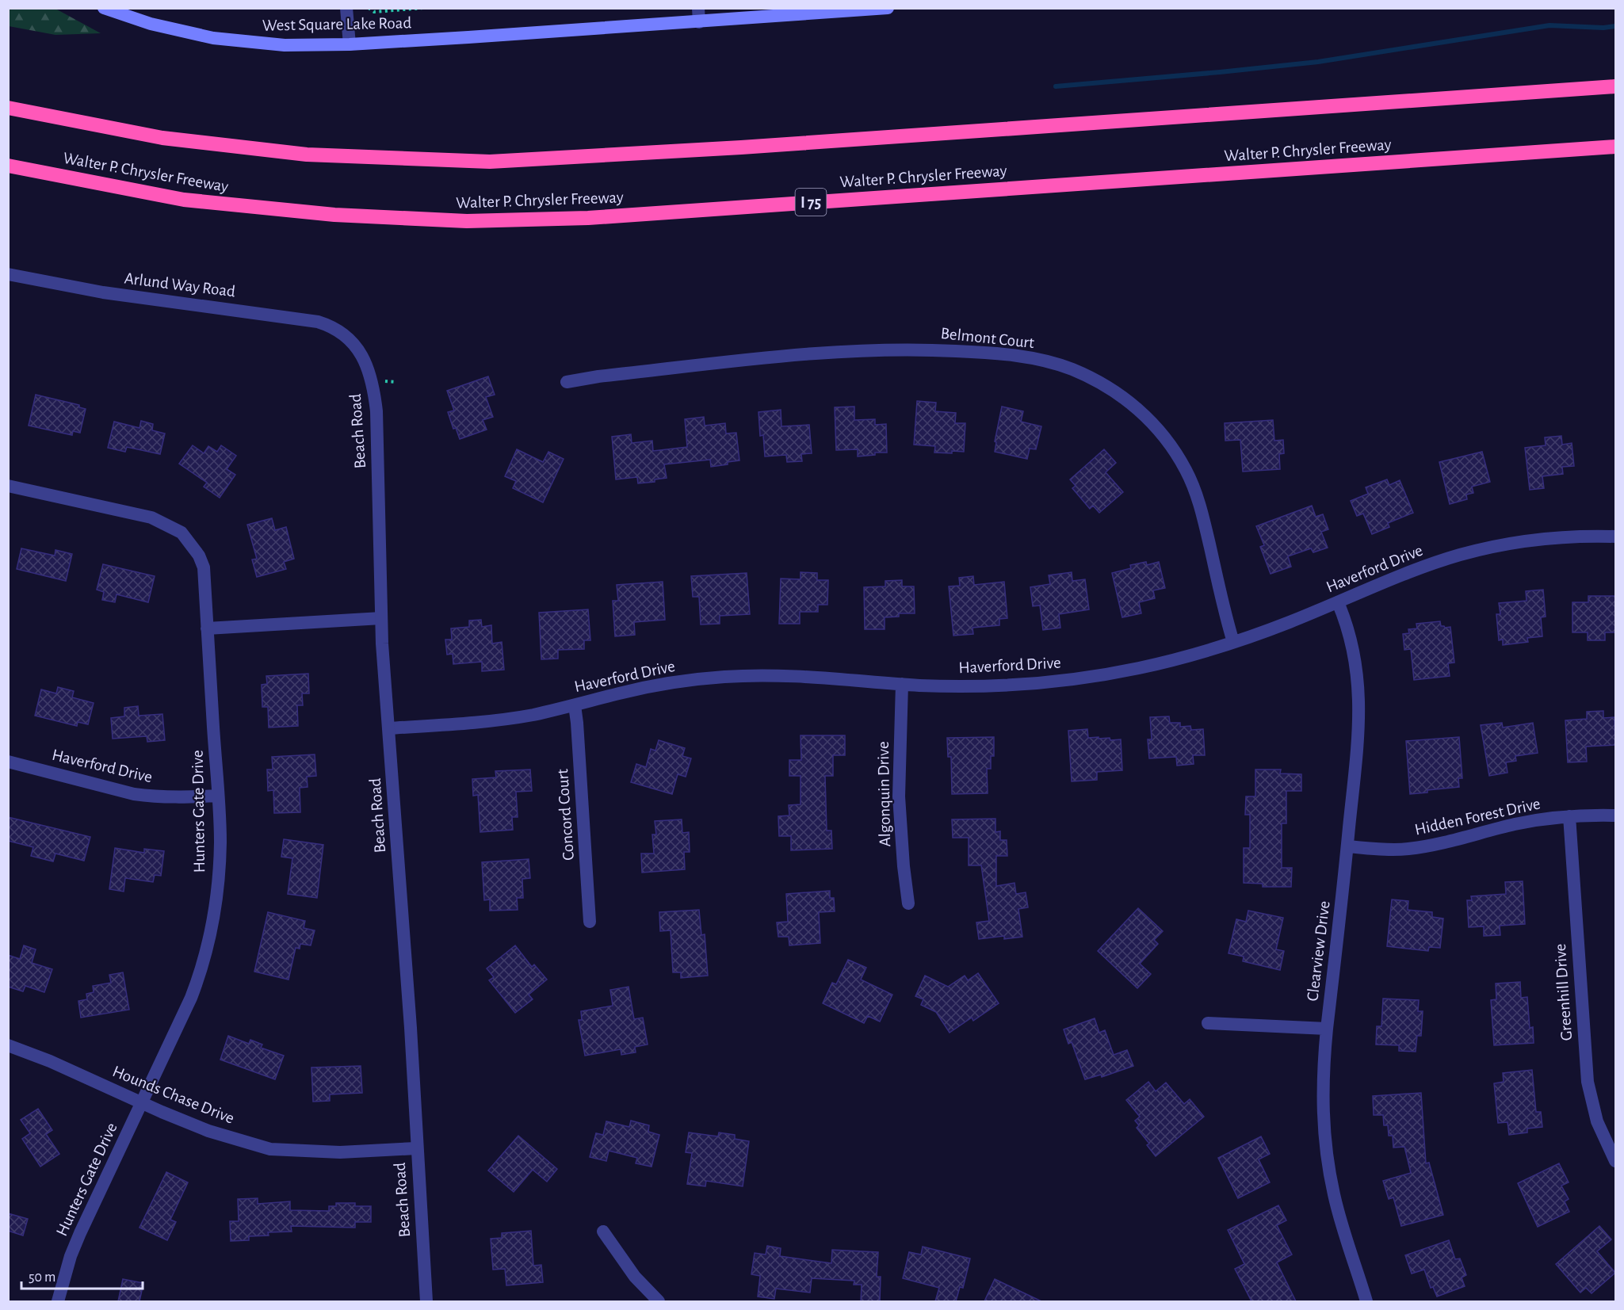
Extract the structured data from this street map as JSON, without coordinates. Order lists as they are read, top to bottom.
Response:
{
  "streets": {
    "highway": ["Walter P. Chrysler Freeway", "I 75"],
    "main road": ["West Square Lake Road"],
    "street": [
      "Arlund Way Road",
      "Belmont Court",
      "Beach Road",
      "Haverford Drive",
      "Algonquin Drive",
      "Hunters Gate Drive",
      "Concord Court",
      "Hidden Forest Drive",
      "Clearview Drive",
      "Greenhill Drive",
      "Hounds Chase Drive"
    ]
  },
  "crossings": [
    ["Arlund Way Road", "Beach Road"],
    ["Belmont Court", "Haverford Drive"],
    ["Beach Road", "Haverford Drive"],
    ["Beach Road", "Hounds Chase Drive"],
    ["Haverford Drive", "Algonquin Drive"],
    ["Haverford Drive", "Hunters Gate Drive"],
    ["Haverford Drive", "Concord Court"],
    ["Haverford Drive", "Clearview Drive"],
    ["Hunters Gate Drive", "Hounds Chase Drive"],
    ["Hidden Forest Drive", "Clearview Drive"],
    ["Hidden Forest Drive", "Greenhill Drive"]
  ],
  "scale_bar": "50 m"
}
